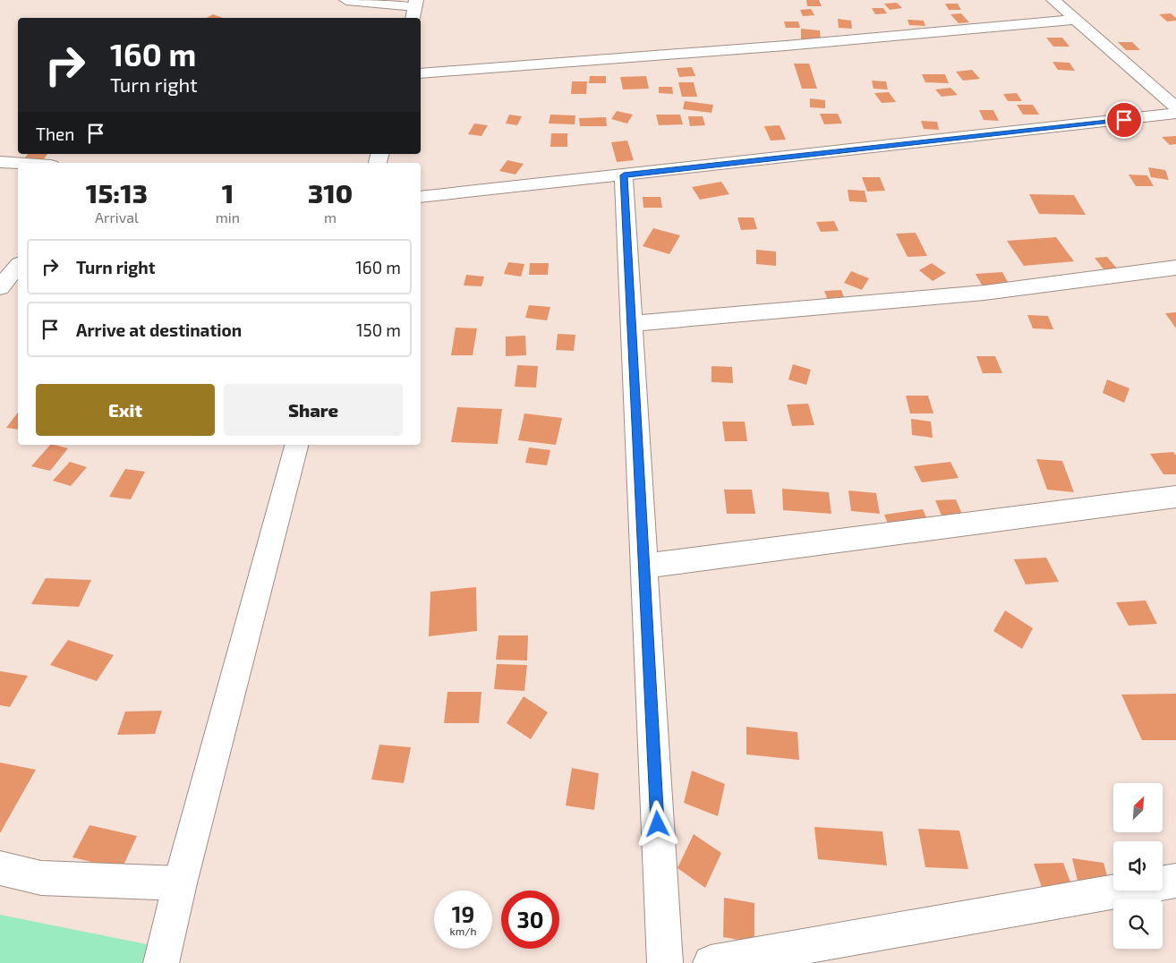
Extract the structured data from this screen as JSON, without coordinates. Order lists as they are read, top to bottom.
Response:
{
  "north": "top right",
  "page": {
    "turn": ["160 m", "Turn right"],
    "then": "Then",
    "eta": [
      "15:13",
      "Arrival",
      "1",
      "min",
      "310",
      "m"
    ],
    "list": [
      {
        "name": "Turn right",
        "value": "160 m"
      },
      {
        "name": "Arrive at destination",
        "value": "150 m"
      }
    ],
    "buttons": ["Exit", "Share"],
    "speed": "19 km/h",
    "limit": "30"
  }
}
